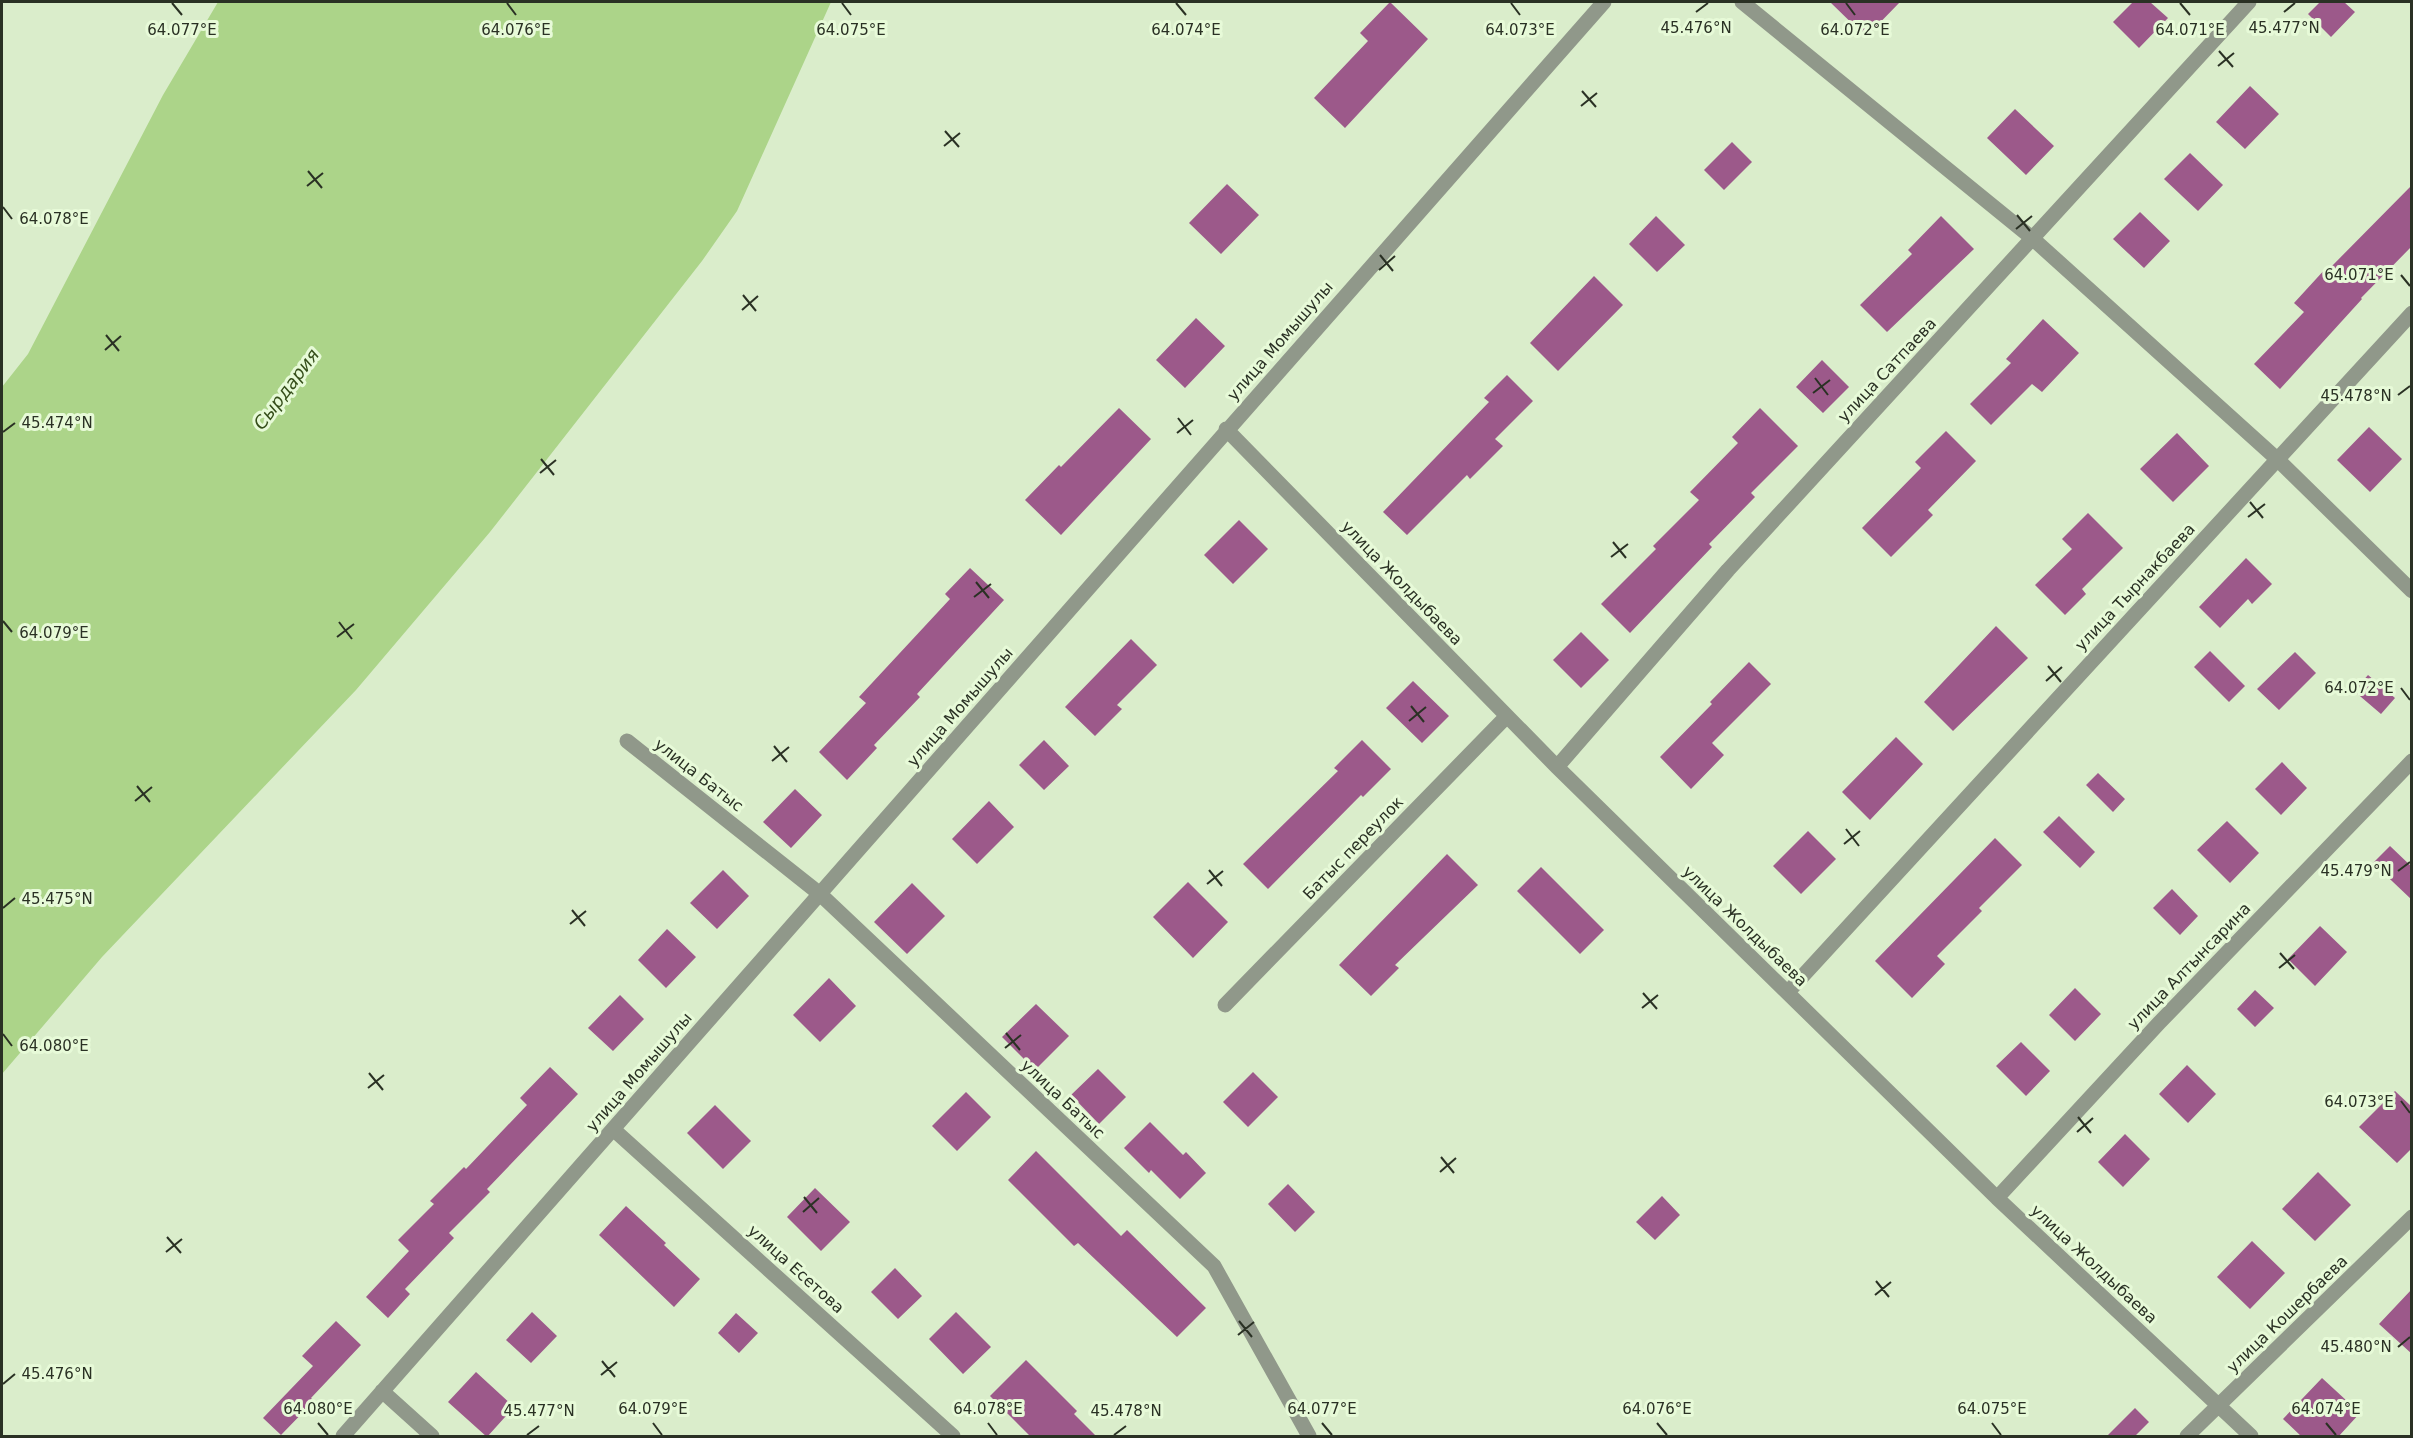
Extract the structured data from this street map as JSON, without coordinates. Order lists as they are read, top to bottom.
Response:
{
  "streets": {
    "street": [
      "улица Момышулы",
      "улица Сатпаева",
      "улица Жолдыбаева",
      "улица Тырнакбаева",
      "улица Батыс",
      "Батыс переулок",
      "улица Алтынсарина",
      "улица Есетова",
      "улица Кошербаева"
    ]
  },
  "crossings": [
    ["улица Момышулы", "улица Жолдыбаева"],
    ["улица Момышулы", "улица Батыс"],
    ["улица Момышулы", "улица Есетова"],
    ["улица Сатпаева", "улица Жолдыбаева"],
    ["улица Жолдыбаева", "улица Тырнакбаева"],
    ["улица Жолдыбаева", "Батыс переулок"],
    ["улица Жолдыбаева", "улица Алтынсарина"],
    ["улица Жолдыбаева", "улица Кошербаева"]
  ],
  "water": ["Сырдария"],
  "coordinates": [
    "45.476°N",
    "45.477°N",
    "64.077°E",
    "64.076°E",
    "64.075°E",
    "64.074°E",
    "64.073°E",
    "64.072°E",
    "64.071°E",
    "64.078°E",
    "45.478°N",
    "45.474°N",
    "64.079°E",
    "45.479°N",
    "45.475°N",
    "64.080°E",
    "45.480°N"
  ]
}
